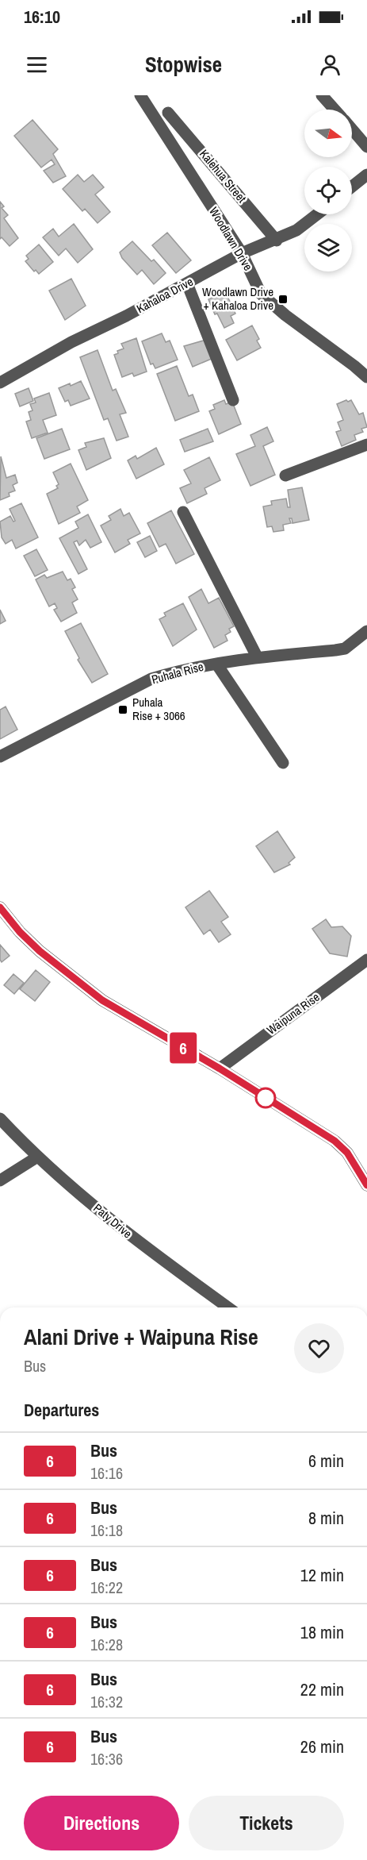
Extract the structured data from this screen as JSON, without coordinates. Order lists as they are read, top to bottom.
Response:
{
  "streets": {
    "street": [
      "Kalehua Street",
      "Woodlawn Drive",
      "Kahaloa Drive",
      "Puhala Rise",
      "Waipuna Rise",
      "Paty Drive"
    ]
  },
  "crossings": [
    ["Kalehua Street", "Kahaloa Drive"],
    ["Woodlawn Drive", "Kahaloa Drive"]
  ],
  "places": {
    "transit": ["Woodlawn Drive + Kahaloa Drive", "Puhala Rise + 3066"]
  },
  "lines": ["bus line 6"],
  "north": "right",
  "page": {
    "status": "16:10",
    "header": "Stopwise",
    "on_map": "6",
    "heading": [
      ["Alani Drive + Waipuna Rise", "Bus"],
      "Departures"
    ],
    "list": [
      {
        "mark": "6",
        "name": "Bus",
        "note": "16:16",
        "value": "6 min"
      },
      {
        "mark": "6",
        "name": "Bus",
        "note": "16:18",
        "value": "8 min"
      },
      {
        "mark": "6",
        "name": "Bus",
        "note": "16:22",
        "value": "12 min"
      },
      {
        "mark": "6",
        "name": "Bus",
        "note": "16:28",
        "value": "18 min"
      },
      {
        "mark": "6",
        "name": "Bus",
        "note": "16:32",
        "value": "22 min"
      },
      {
        "mark": "6",
        "name": "Bus",
        "note": "16:36",
        "value": "26 min"
      }
    ],
    "buttons": ["Directions", "Tickets"]
  }
}
